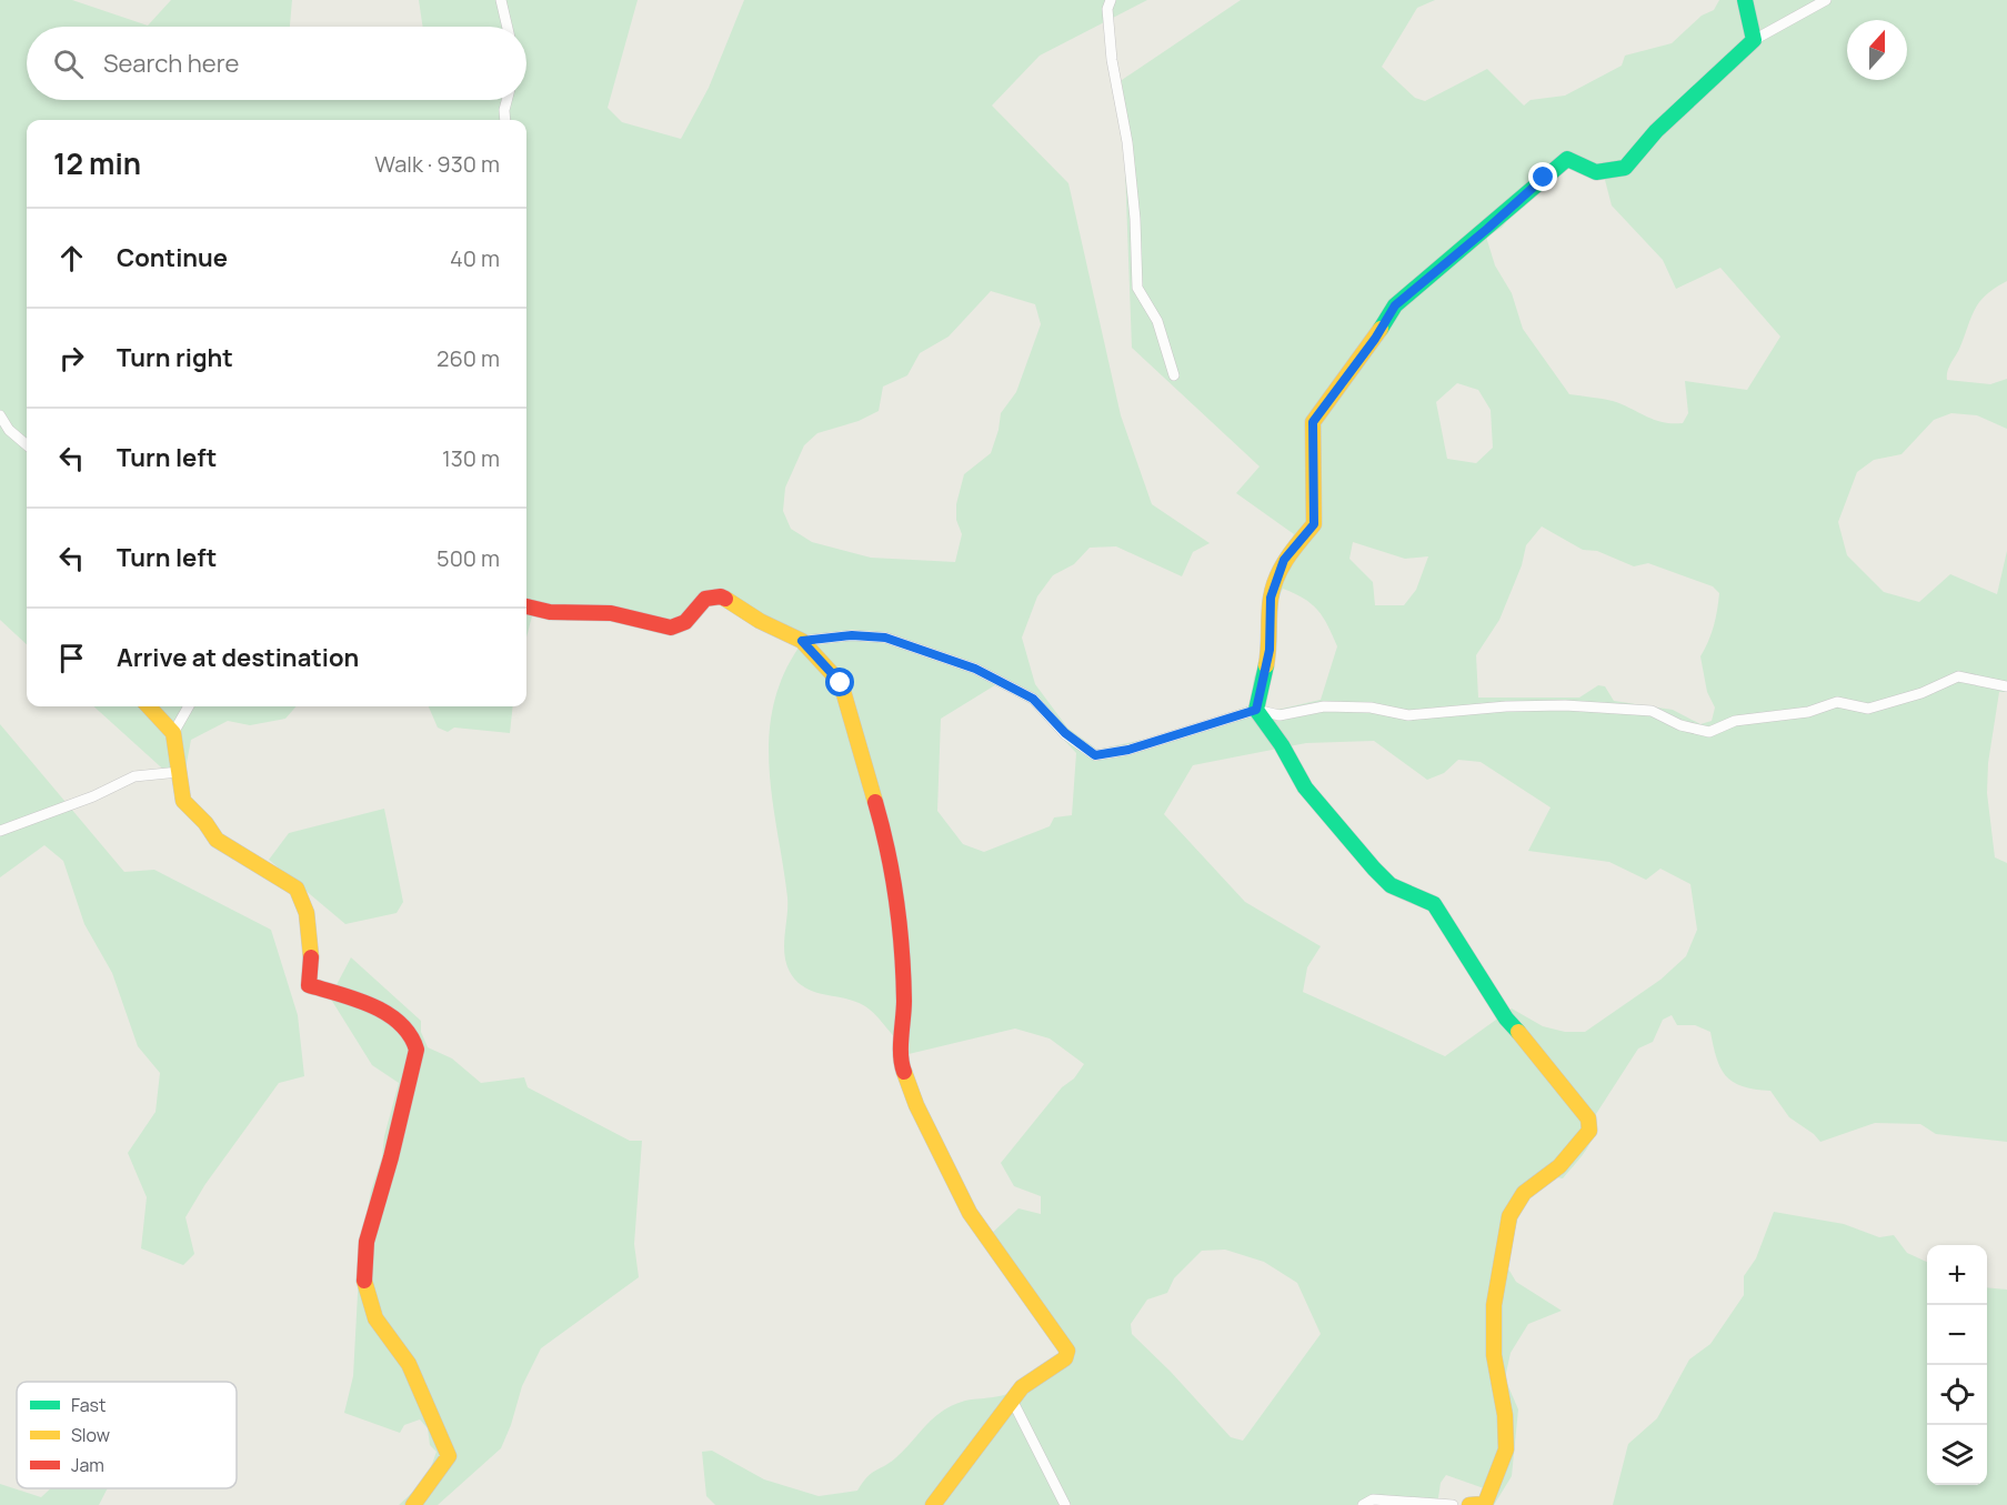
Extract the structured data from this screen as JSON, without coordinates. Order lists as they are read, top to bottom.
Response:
{
  "legend": ["Fast", "Slow", "Jam"],
  "north": "top",
  "page": {
    "search": "Search here",
    "heading": ["12 min", "Walk · 930 m"],
    "list": [
      ["Continue", "40 m"],
      ["Turn right", "260 m"],
      ["Turn left", "130 m"],
      ["Turn left", "500 m"],
      "Arrive at destination"
    ],
    "map_buttons": ["+", "−"]
  }
}
